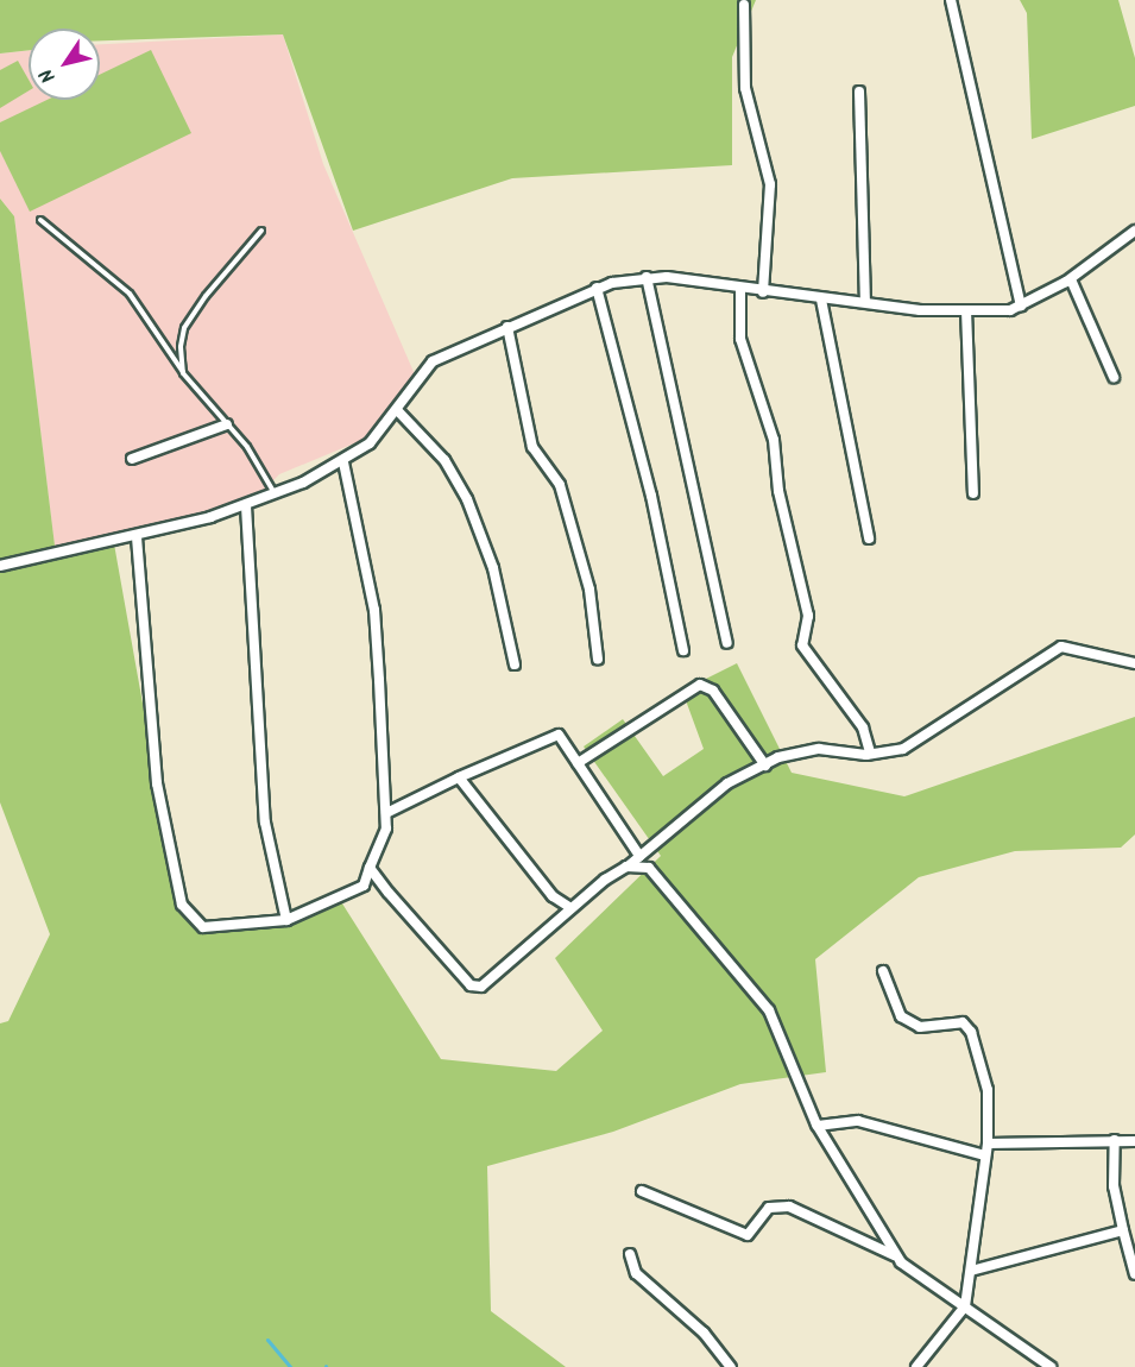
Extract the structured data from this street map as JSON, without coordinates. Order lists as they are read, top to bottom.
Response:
{
  "north": "bottom left"
}
